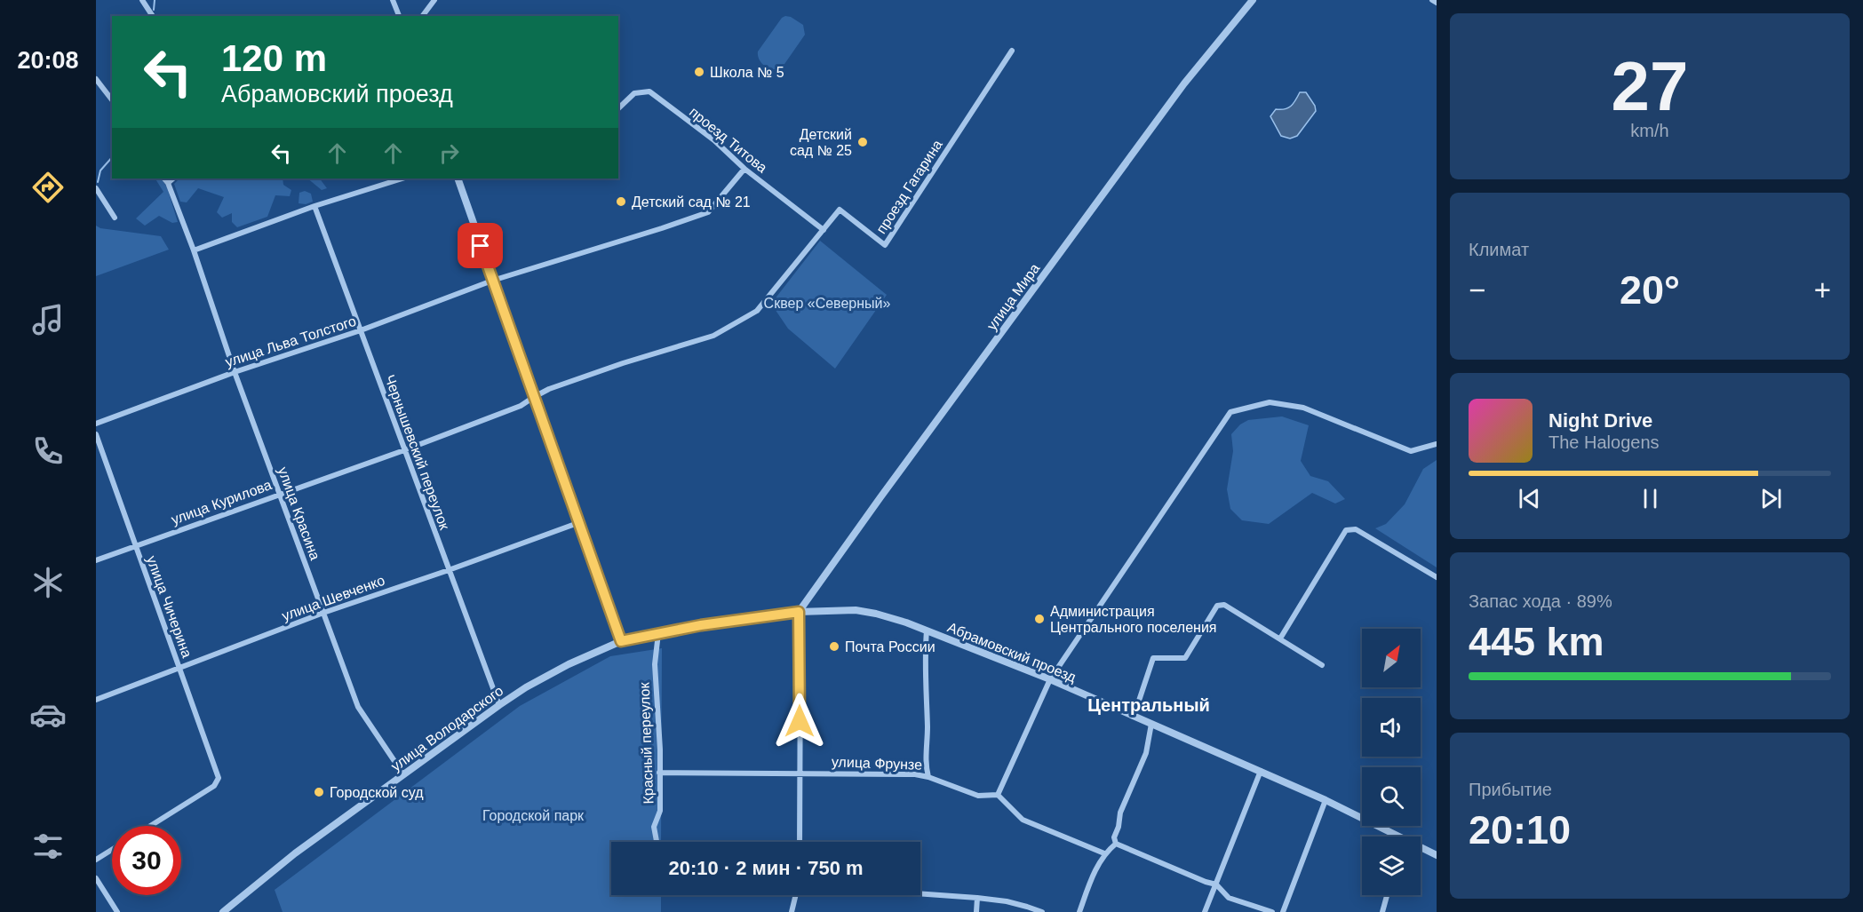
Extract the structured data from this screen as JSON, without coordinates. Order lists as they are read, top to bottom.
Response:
{
  "streets": {
    "street": [
      "проезд Титова",
      "проезд Гагарина",
      "улица Мира",
      "улица Льва Толстого",
      "Чернышевский переулок",
      "улица Курилова",
      "улица Красина",
      "улица Шевченко",
      "улица Чичерина",
      "Абрамовский проезд",
      "улица Володарского",
      "Красный переулок",
      "улица Фрунзе"
    ]
  },
  "crossings": [
    ["проезд Титова", "проезд Гагарина"],
    ["проезд Титова", "улица Льва Толстого"],
    ["проезд Гагарина", "улица Курилова"],
    ["улица Мира", "Абрамовский проезд"],
    ["улица Льва Толстого", "Чернышевский переулок"],
    ["улица Льва Толстого", "улица Красина"],
    ["Чернышевский переулок", "улица Курилова"],
    ["Чернышевский переулок", "улица Шевченко"],
    ["Чернышевский переулок", "улица Володарского"],
    ["улица Курилова", "улица Красина"],
    ["улица Курилова", "улица Чичерина"],
    ["улица Красина", "улица Шевченко"],
    ["улица Красина", "улица Володарского"],
    ["улица Шевченко", "улица Чичерина"],
    ["Абрамовский проезд", "улица Володарского"],
    ["Абрамовский проезд", "Красный переулок"],
    ["Красный переулок", "улица Фрунзе"]
  ],
  "districts": ["Центральный"],
  "parks": ["Сквер «Северный»", "Городской парк"],
  "places": [
    "Школа № 5",
    "Детский сад № 25",
    "Детский сад № 21",
    "Администрация Центрального поселения",
    "Почта России",
    "Городской суд"
  ],
  "north": "top right",
  "page": {
    "tabs": "20:08",
    "tile": [
      ["27", "km/h"],
      "Климат",
      ["Запас хода · 89%", "445 km"],
      ["Прибытие", "20:10"]
    ],
    "turn": ["120 m", "Абрамовский проезд"],
    "heat": ["−", "20°", "+"],
    "song": ["Night Drive", "The Halogens"],
    "limit": "30",
    "trip": "20:10 · 2 мин · 750 m"
  }
}
